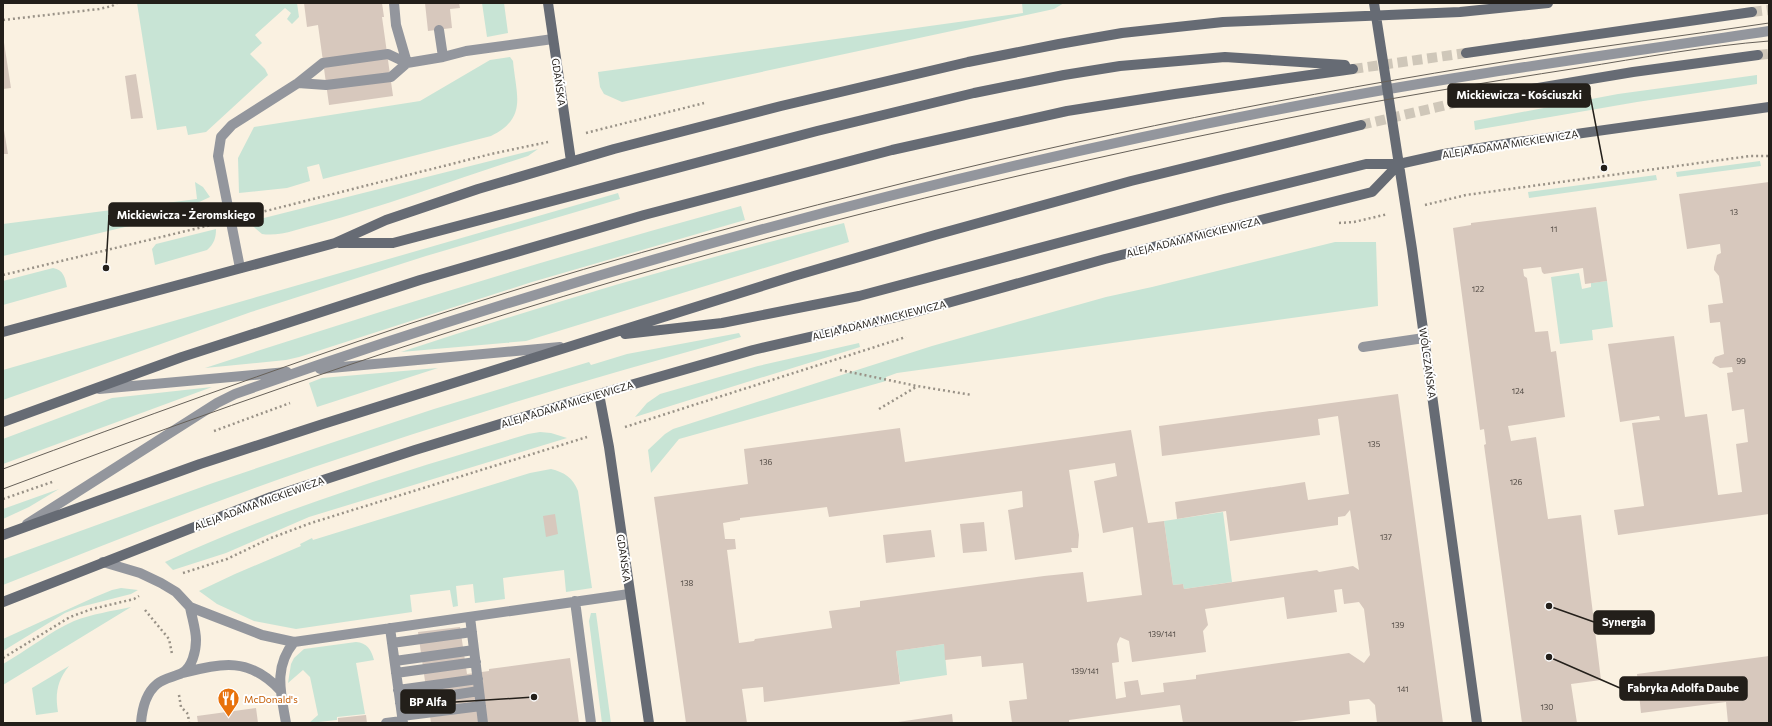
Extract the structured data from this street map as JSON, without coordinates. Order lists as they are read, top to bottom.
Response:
{
  "streets": {
    "main road": ["GDAŃSKA", "ALEJA ADAMA MICKIEWICZA", "WÓLCZAŃSKA"]
  },
  "crossings": [
    ["GDAŃSKA", "ALEJA ADAMA MICKIEWICZA"],
    ["ALEJA ADAMA MICKIEWICZA", "WÓLCZAŃSKA"]
  ],
  "places": {
    "other": [
      "Mickiewicza - Kościuszki",
      "Mickiewicza - Żeromskiego",
      "Synergia",
      "Fabryka Adolfa Daube",
      "BP Alfa"
    ],
    "restaurant": ["McDonald's"]
  },
  "house_numbers": [
    "13",
    "11",
    "122",
    "99",
    "124",
    "135",
    "136",
    "126",
    "137",
    "138",
    "139",
    "139/141",
    "139/141",
    "141",
    "130"
  ]
}
